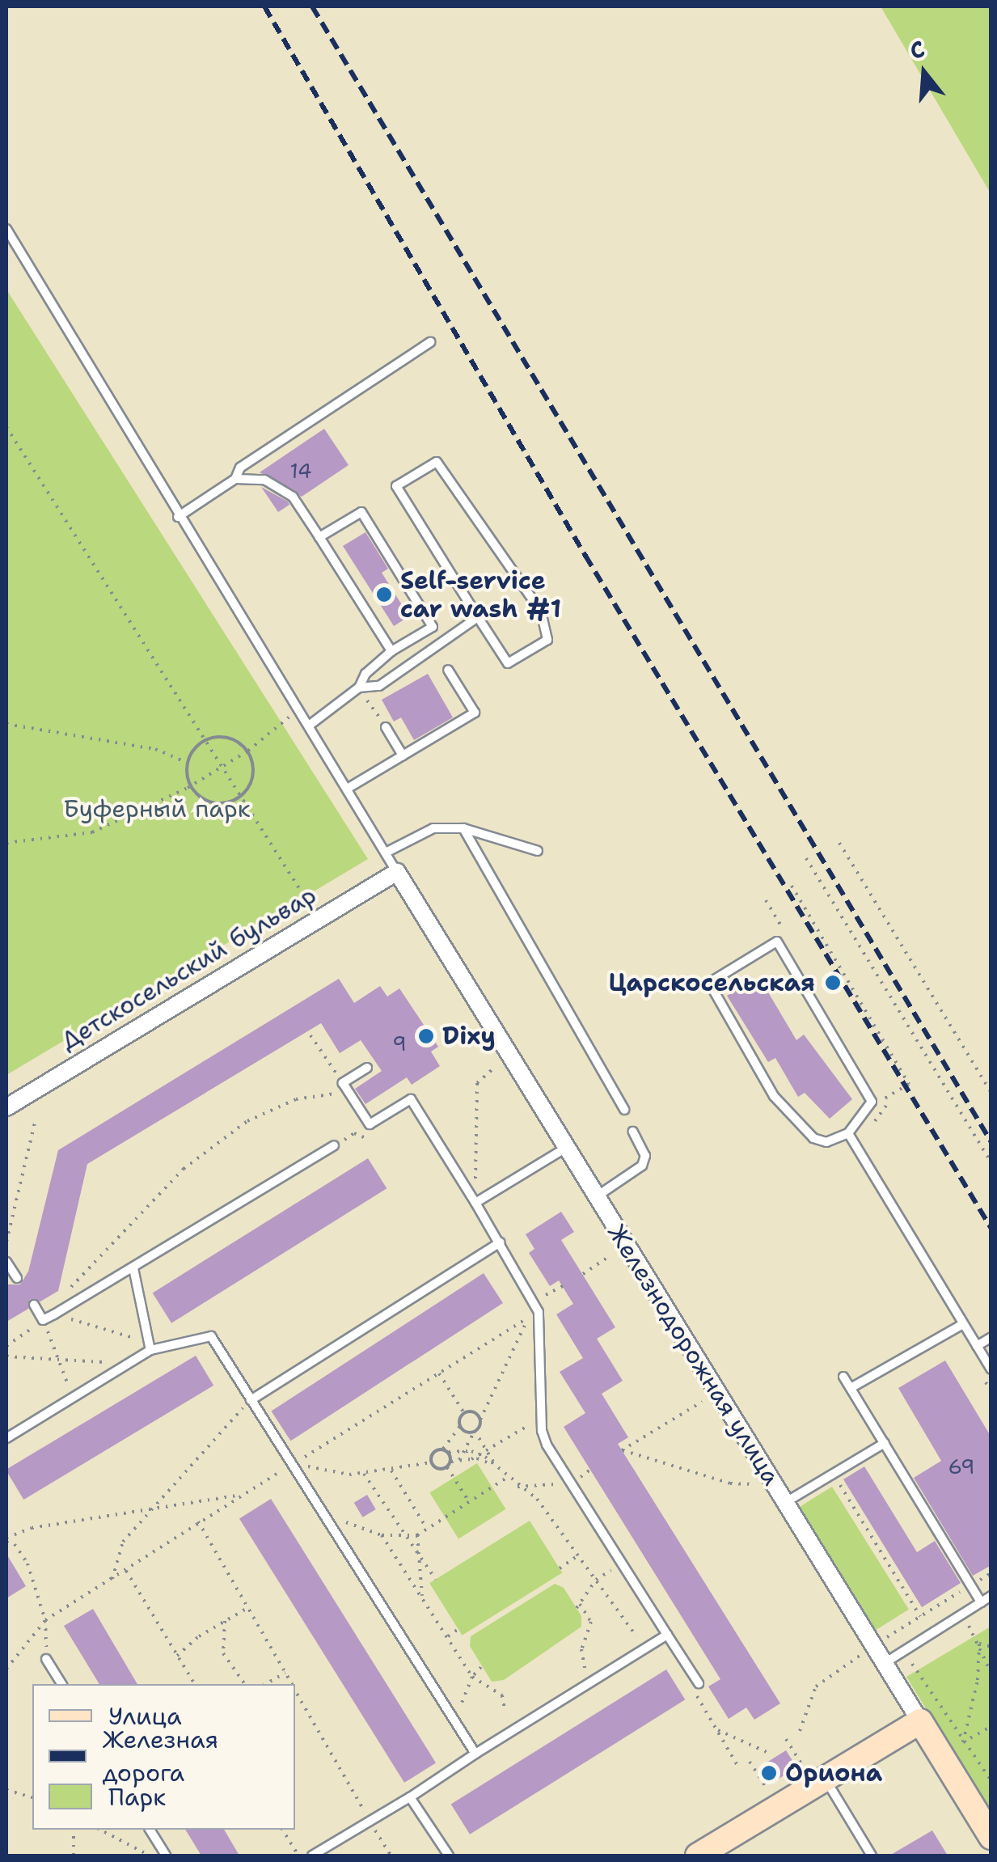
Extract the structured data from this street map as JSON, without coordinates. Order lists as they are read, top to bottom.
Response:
{
  "streets": {
    "street": ["Детскосельский бульвар", "Железнодорожная улица"]
  },
  "crossings": [
    ["Детскосельский бульвар", "Железнодорожная улица"]
  ],
  "parks": ["Буферный парк"],
  "places": [
    "Self-service car wash #1",
    "Царскосельская",
    "Dixy",
    "Ориона"
  ],
  "house_numbers": ["14", "9", "69"],
  "legend": ["Улица", "Железная дорога", "Парк"],
  "north": "top"
}
